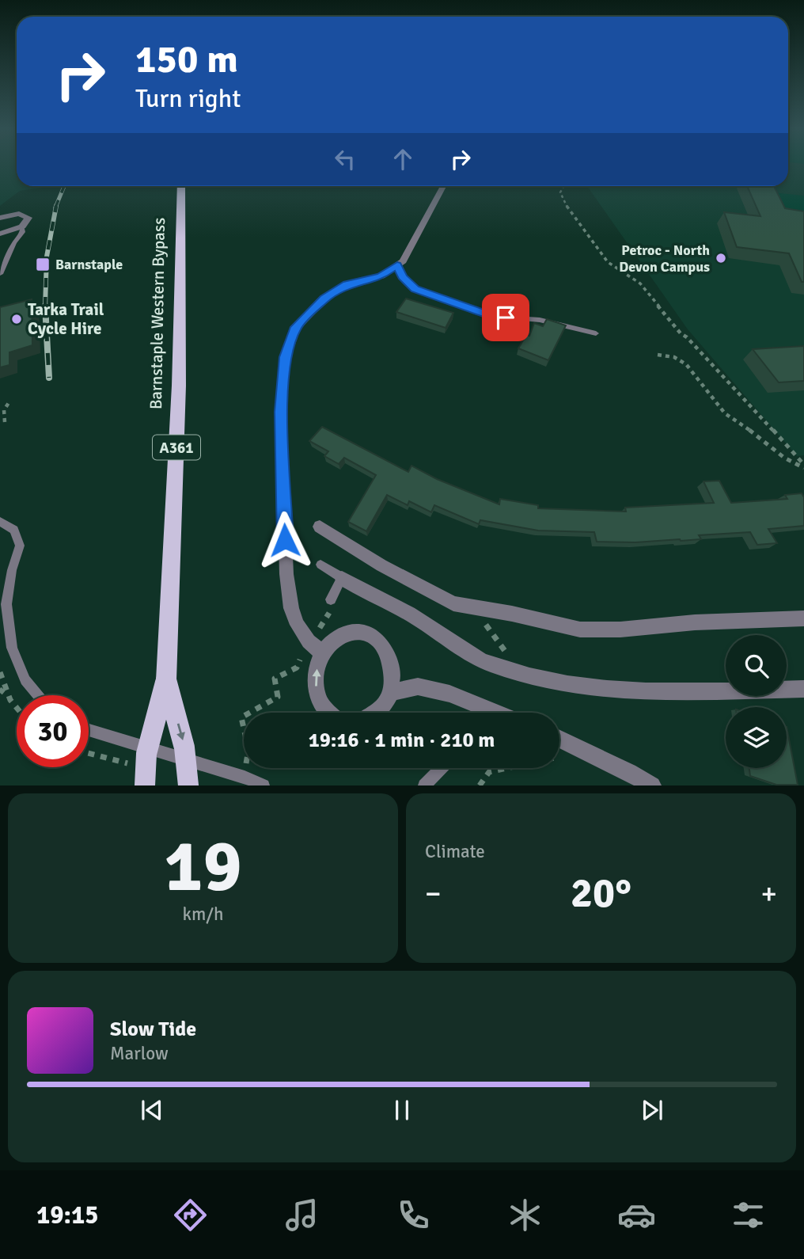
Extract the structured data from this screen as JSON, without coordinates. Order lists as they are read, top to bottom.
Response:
{
  "streets": {
    "main road": ["Barnstaple Western Bypass", "A361"]
  },
  "places": {
    "other": ["Petroc - North Devon Campus", "Tarka Trail Cycle Hire"],
    "transit": ["Barnstaple"]
  },
  "page": {
    "turn": ["150 m", "Turn right"],
    "limit": "30",
    "trip": "19:16 · 1 min · 210 m",
    "tile": [
      ["19", "km/h"],
      "Climate"
    ],
    "heat": ["−", "20°", "+"],
    "song": ["Slow Tide", "Marlow"],
    "tabs": "19:15"
  }
}
